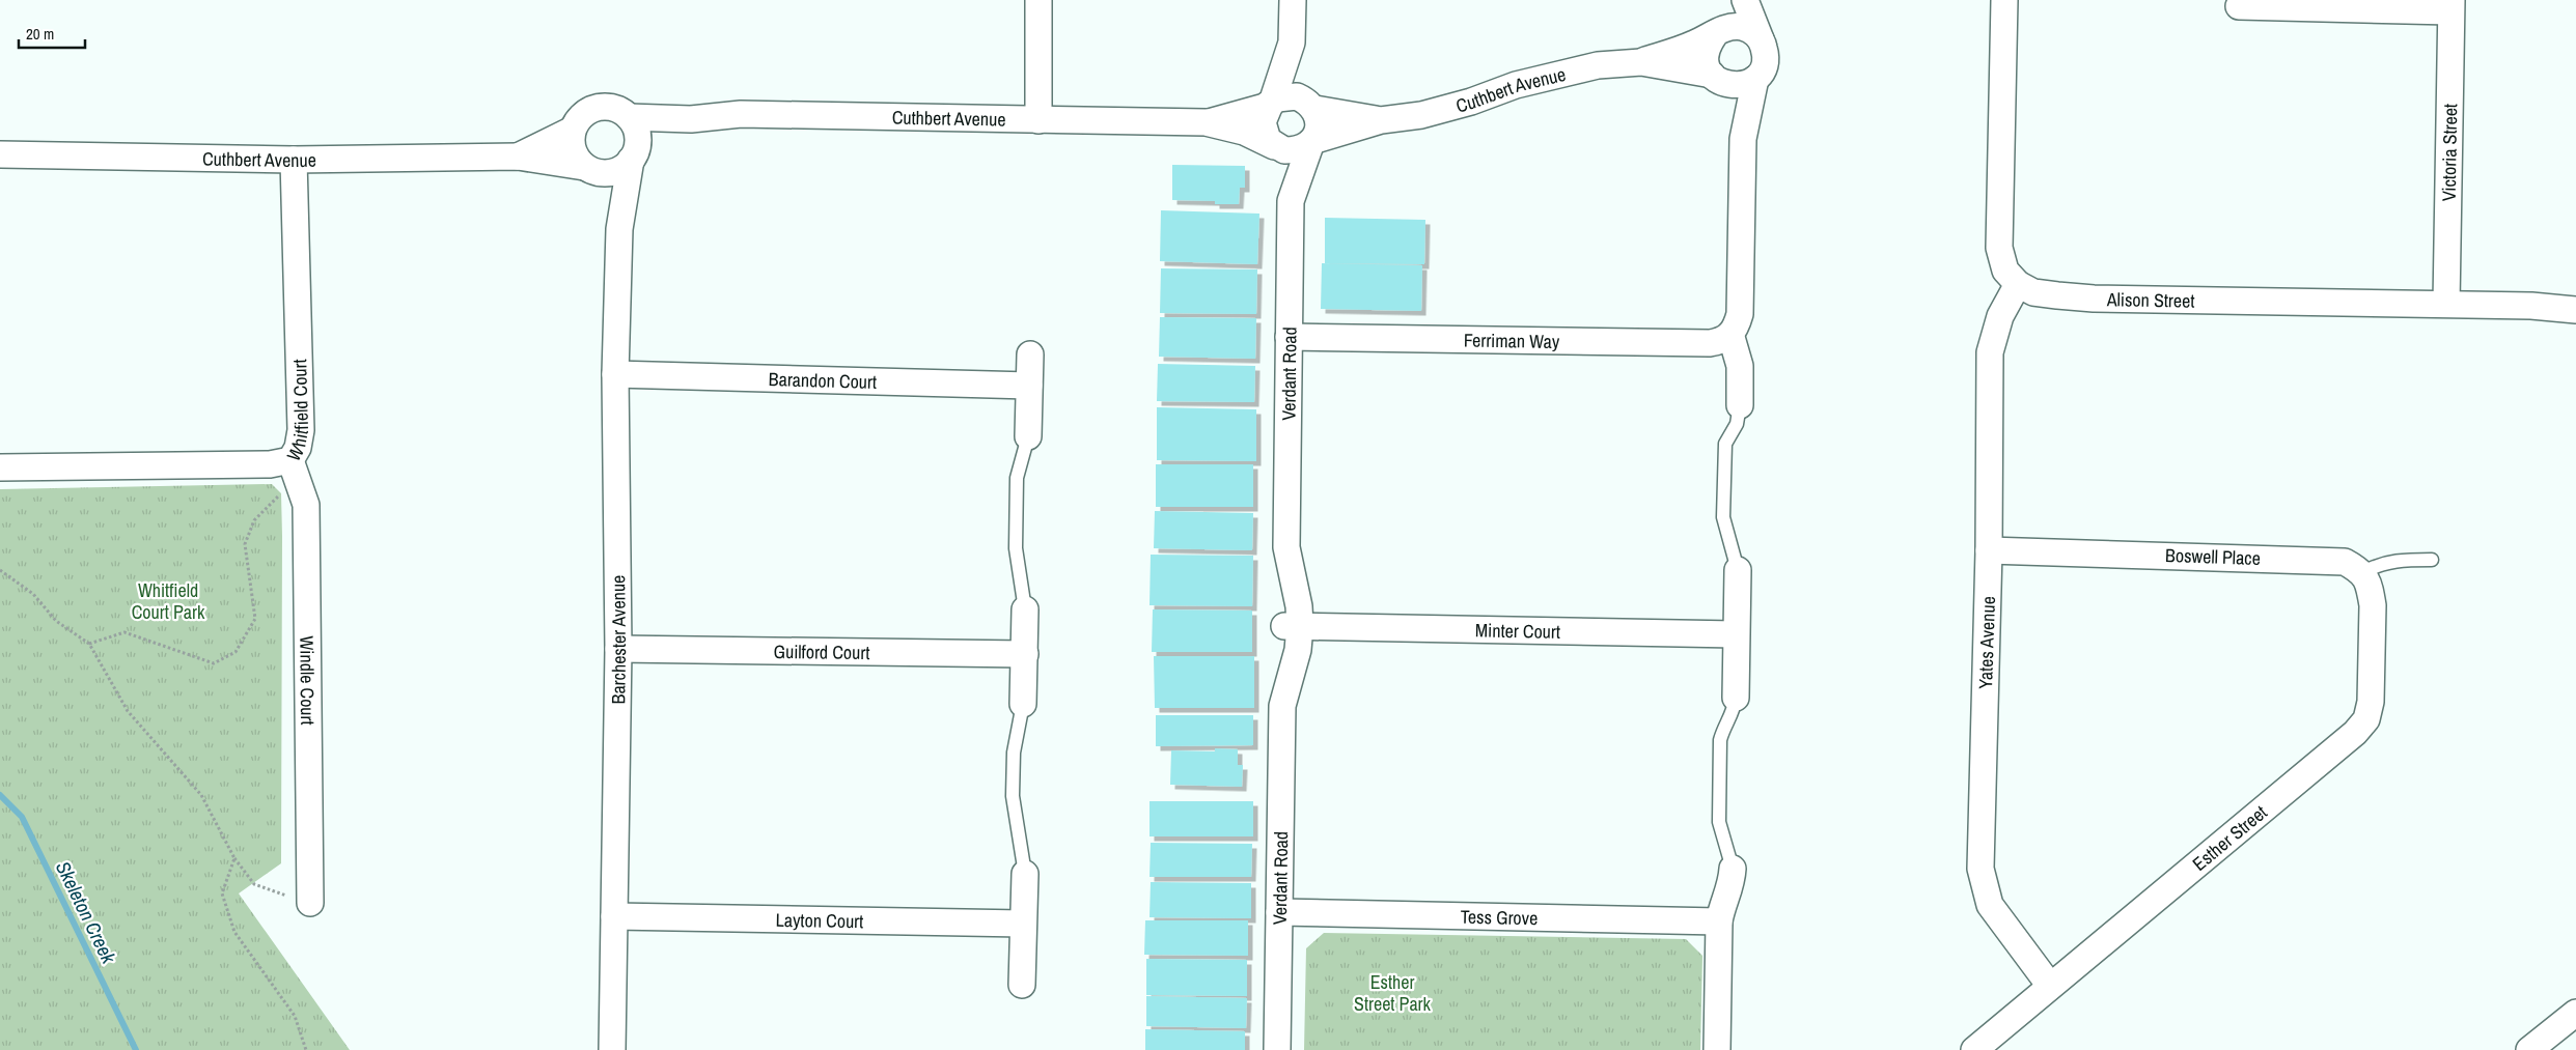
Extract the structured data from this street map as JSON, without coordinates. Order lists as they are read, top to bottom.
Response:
{
  "streets": {
    "street": [
      "Cuthbert Avenue",
      "Victoria Street",
      "Alison Street",
      "Ferriman Way",
      "Verdant Road",
      "Barandon Court",
      "Whitfield Court",
      "Boswell Place",
      "Minter Court",
      "Barchester Avenue",
      "Yates Avenue",
      "Guilford Court",
      "Windle Court",
      "Esther Street",
      "Tess Grove",
      "Layton Court"
    ]
  },
  "crossings": [
    ["Cuthbert Avenue", "Verdant Road"],
    ["Cuthbert Avenue", "Whitfield Court"],
    ["Cuthbert Avenue", "Barchester Avenue"],
    ["Victoria Street", "Alison Street"],
    ["Alison Street", "Yates Avenue"],
    ["Ferriman Way", "Verdant Road"],
    ["Verdant Road", "Minter Court"],
    ["Verdant Road", "Tess Grove"],
    ["Barandon Court", "Barchester Avenue"],
    ["Whitfield Court", "Windle Court"],
    ["Boswell Place", "Yates Avenue"],
    ["Boswell Place", "Esther Street"],
    ["Barchester Avenue", "Guilford Court"],
    ["Barchester Avenue", "Layton Court"],
    ["Yates Avenue", "Esther Street"]
  ],
  "water": ["Skeleton Creek"],
  "parks": ["Whitfield Court Park", "Esther Street Park"],
  "scale_bar": "20 m"
}
